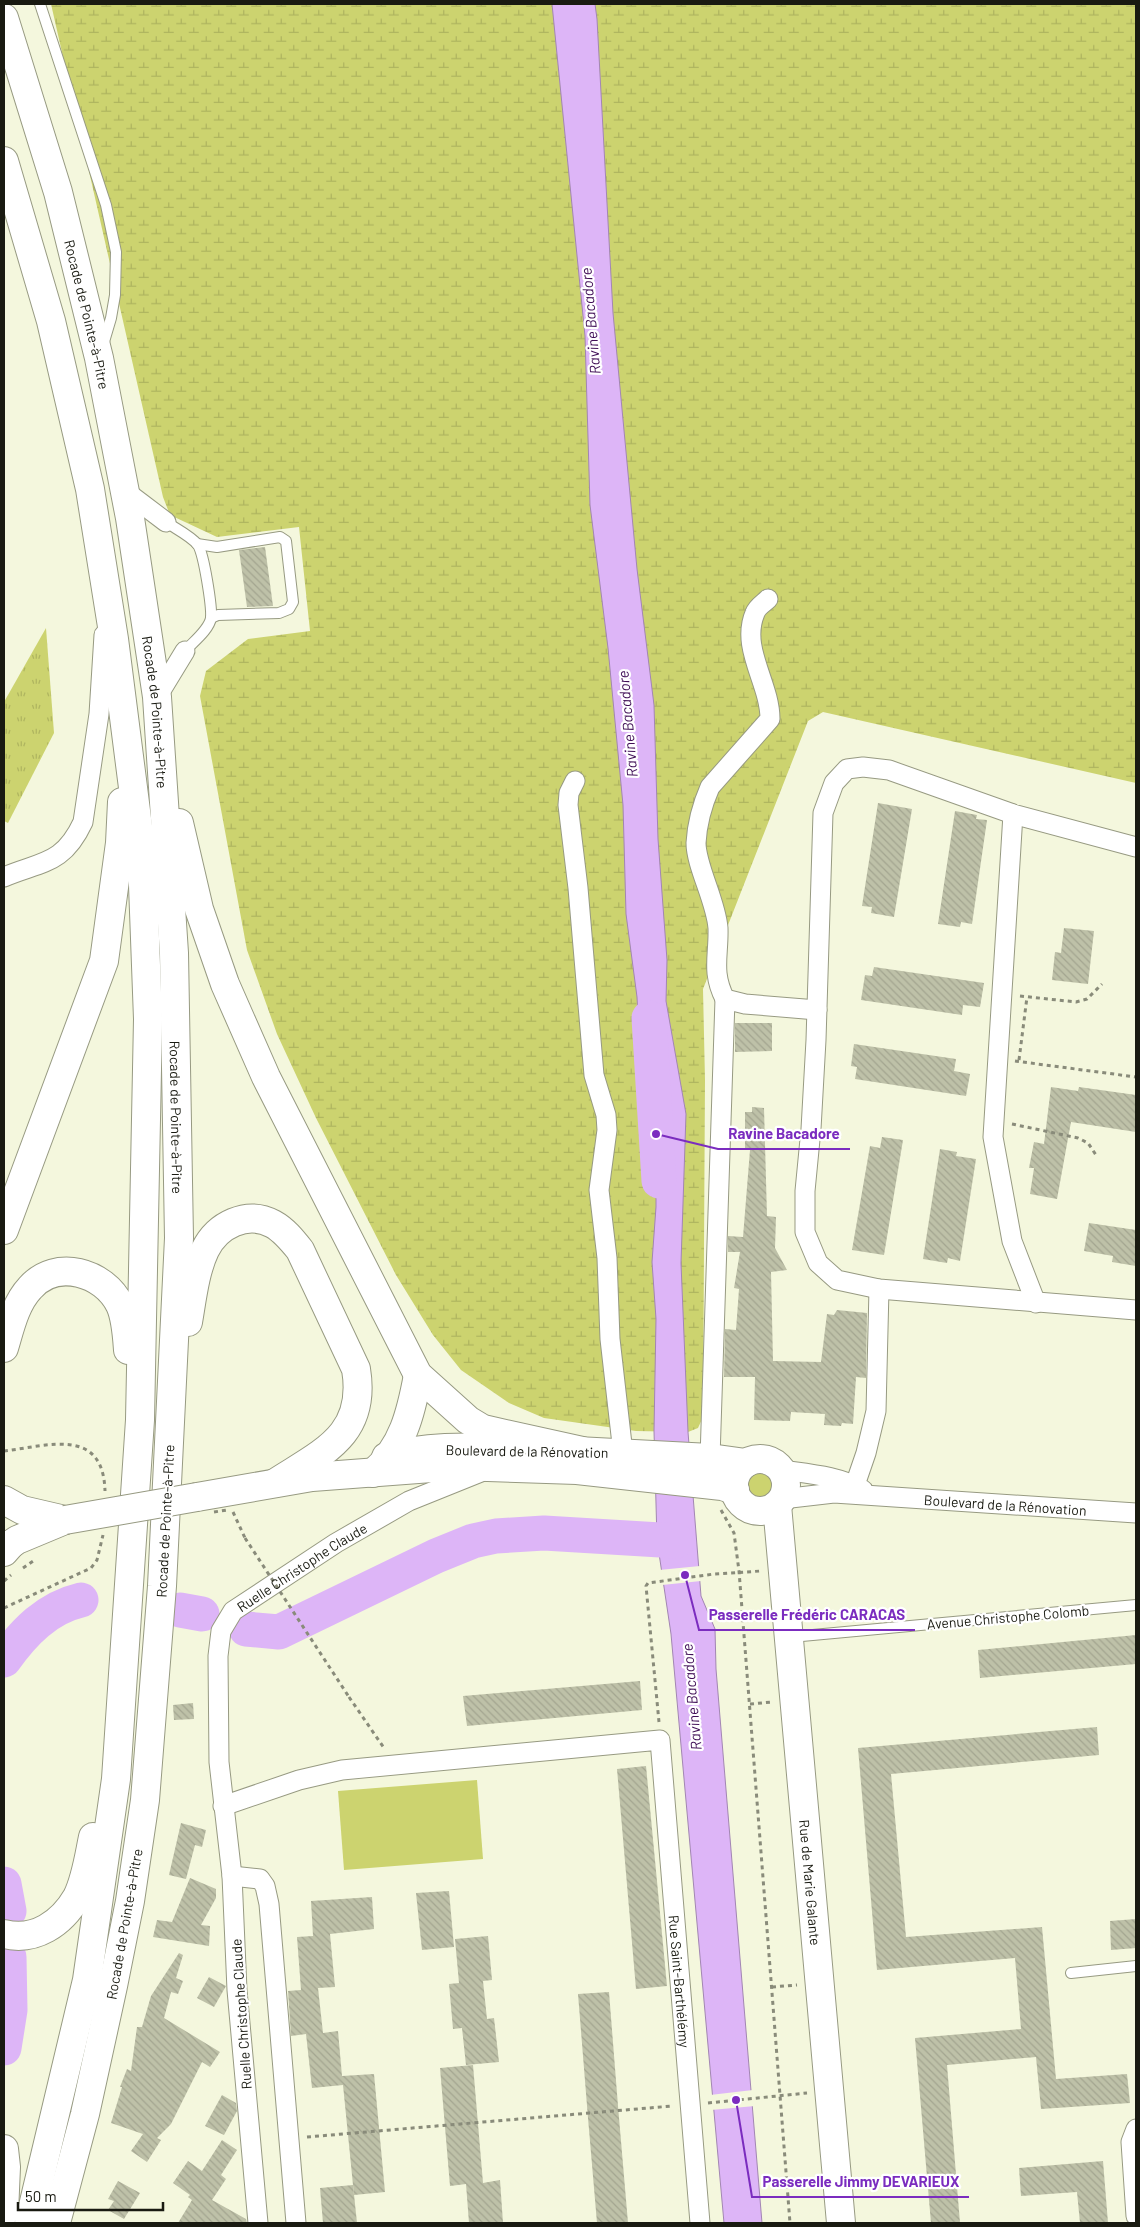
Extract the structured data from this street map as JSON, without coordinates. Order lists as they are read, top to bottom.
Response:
{
  "streets": {
    "main road": ["Rocade de Pointe-à-Pitre", "Boulevard de la Rénovation", "Rue de Marie Galante"],
    "street": ["Ruelle Christophe Claude", "Rue Saint-Barthélémy"],
    "lane": ["Avenue Christophe Colomb"]
  },
  "crossings": [
    ["Boulevard de la Rénovation", "Ruelle Christophe Claude"],
    ["Boulevard de la Rénovation", "Rue de Marie Galante"],
    ["Avenue Christophe Colomb", "Rue de Marie Galante"]
  ],
  "water": ["Ravine Bacadore"],
  "places": ["Ravine Bacadore", "Passerelle Frédéric CARACAS", "Passerelle Jimmy DEVARIEUX"],
  "scale_bar": "50 m"
}
